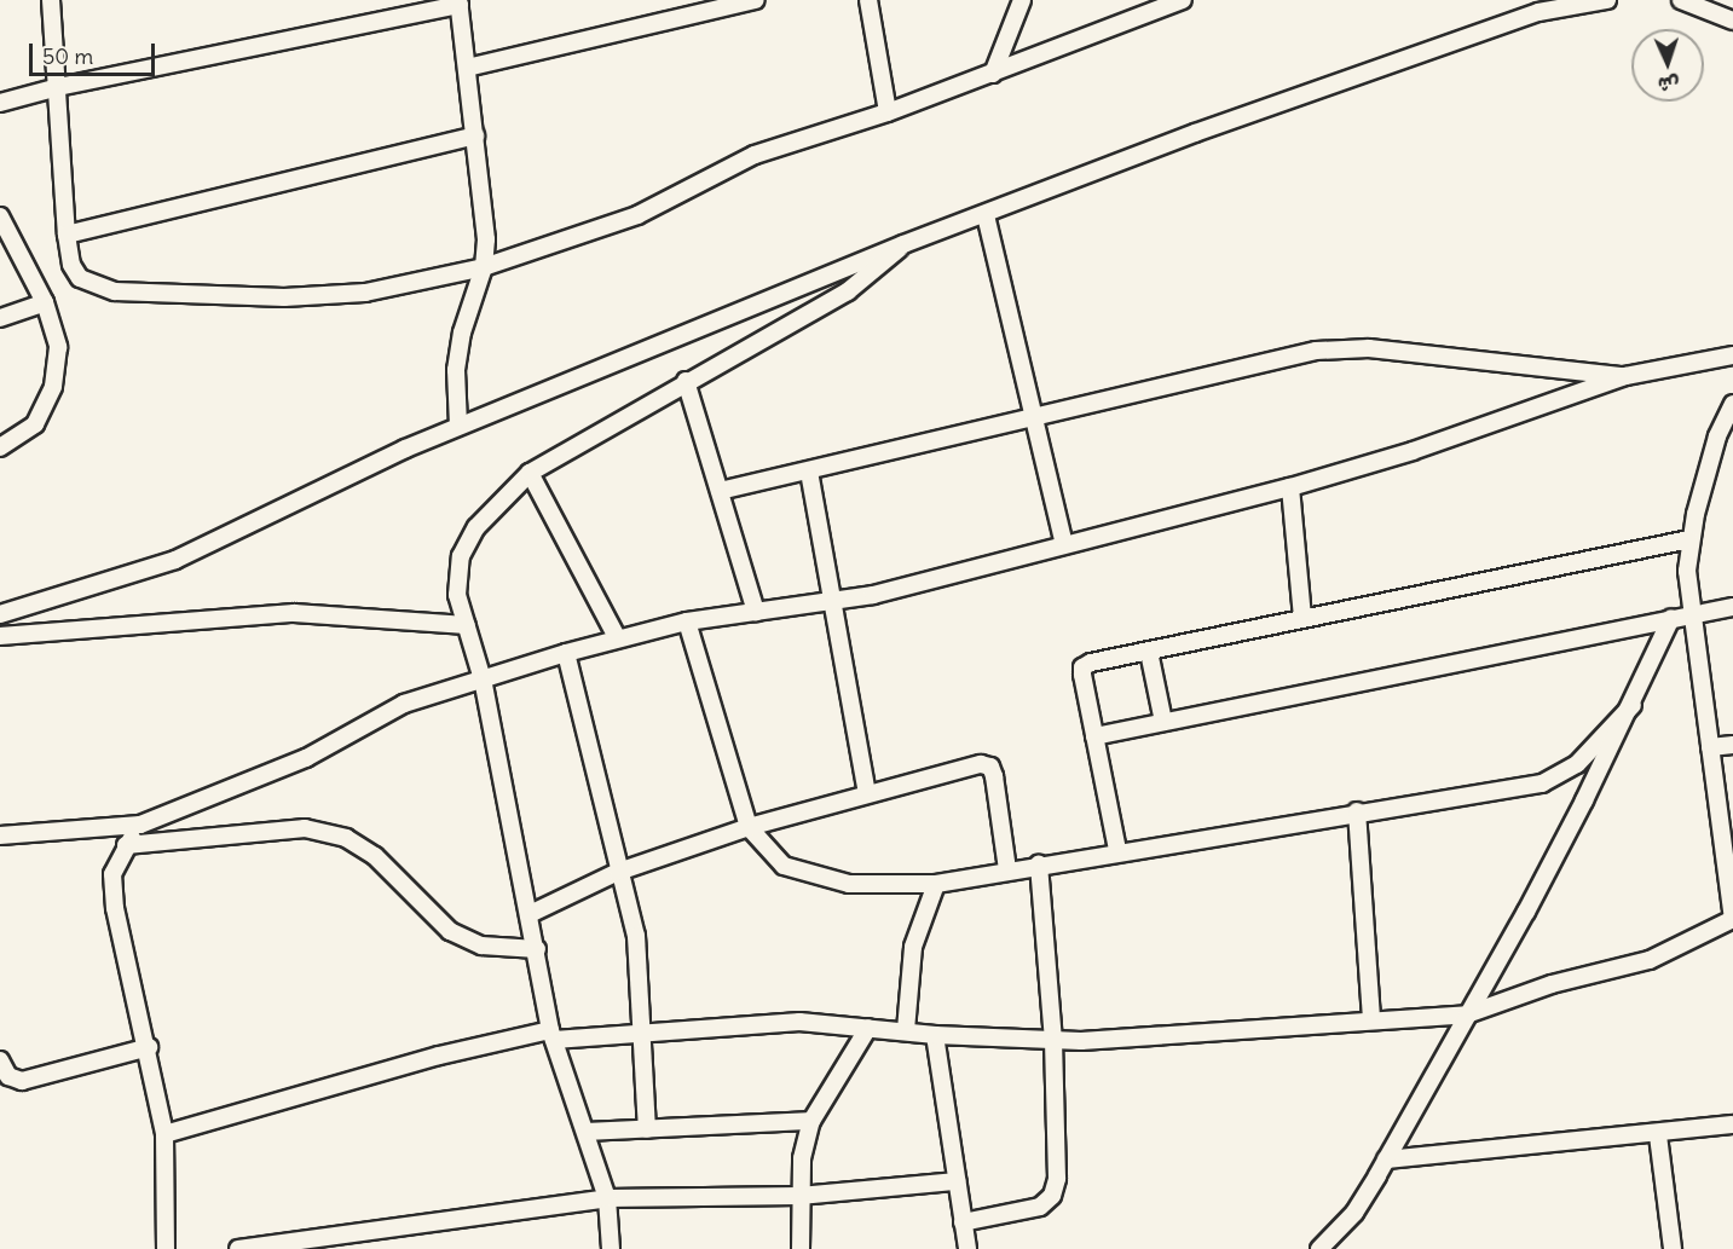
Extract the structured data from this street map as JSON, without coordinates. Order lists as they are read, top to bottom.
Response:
{
  "scale_bar": "50 m",
  "north": "bottom"
}
